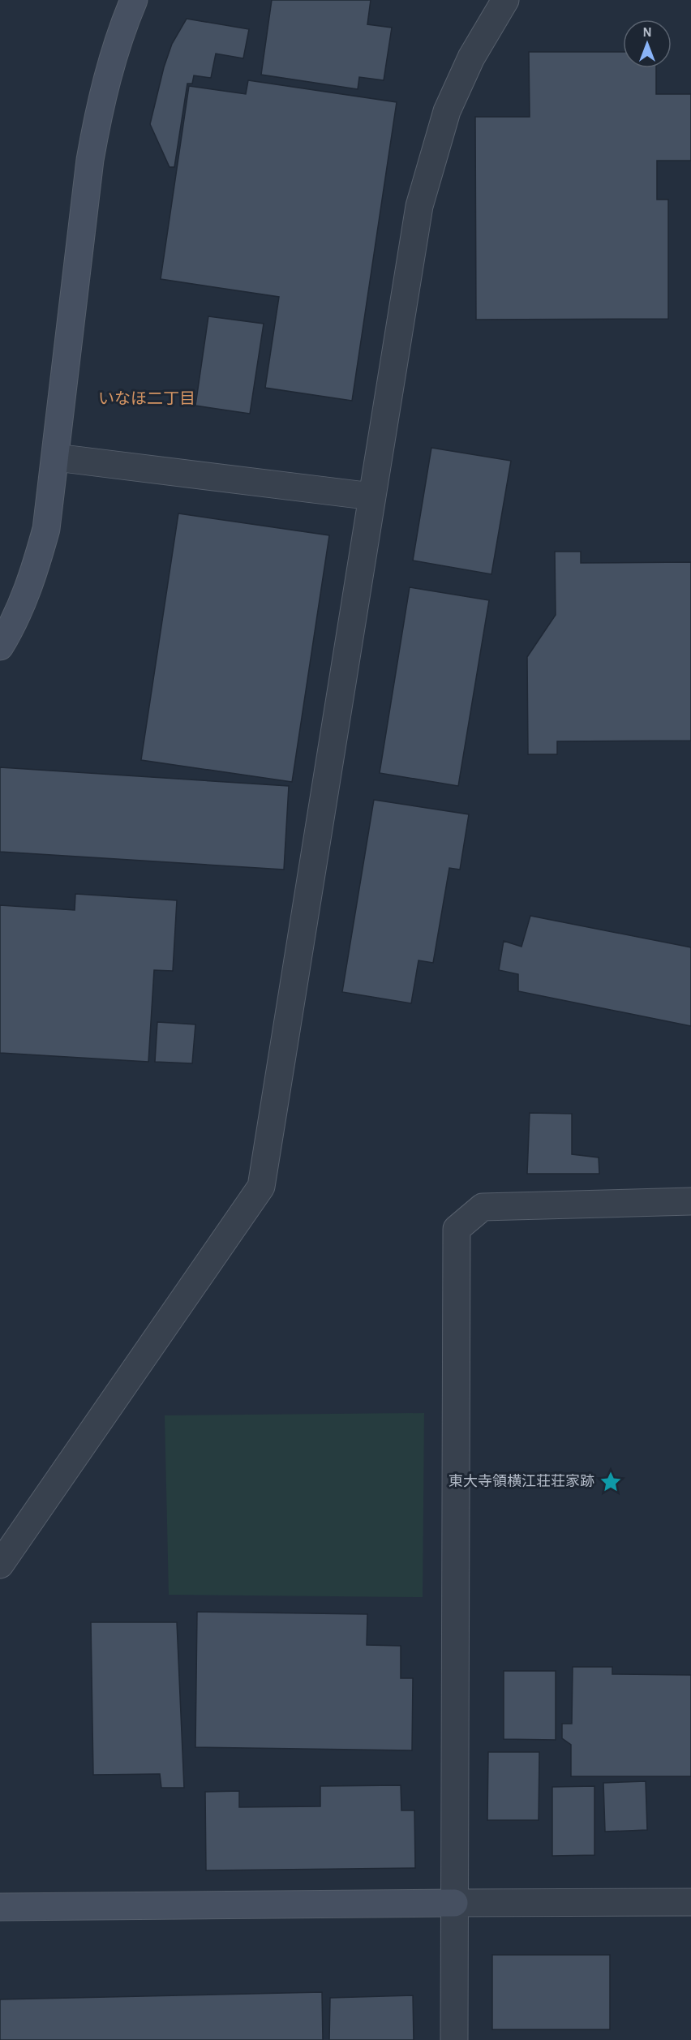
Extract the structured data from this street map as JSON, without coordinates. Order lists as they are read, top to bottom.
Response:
{
  "districts": ["いなほ二丁目"],
  "places": {
    "place": ["東大寺領横江荘荘家跡"]
  },
  "north": "top"
}
